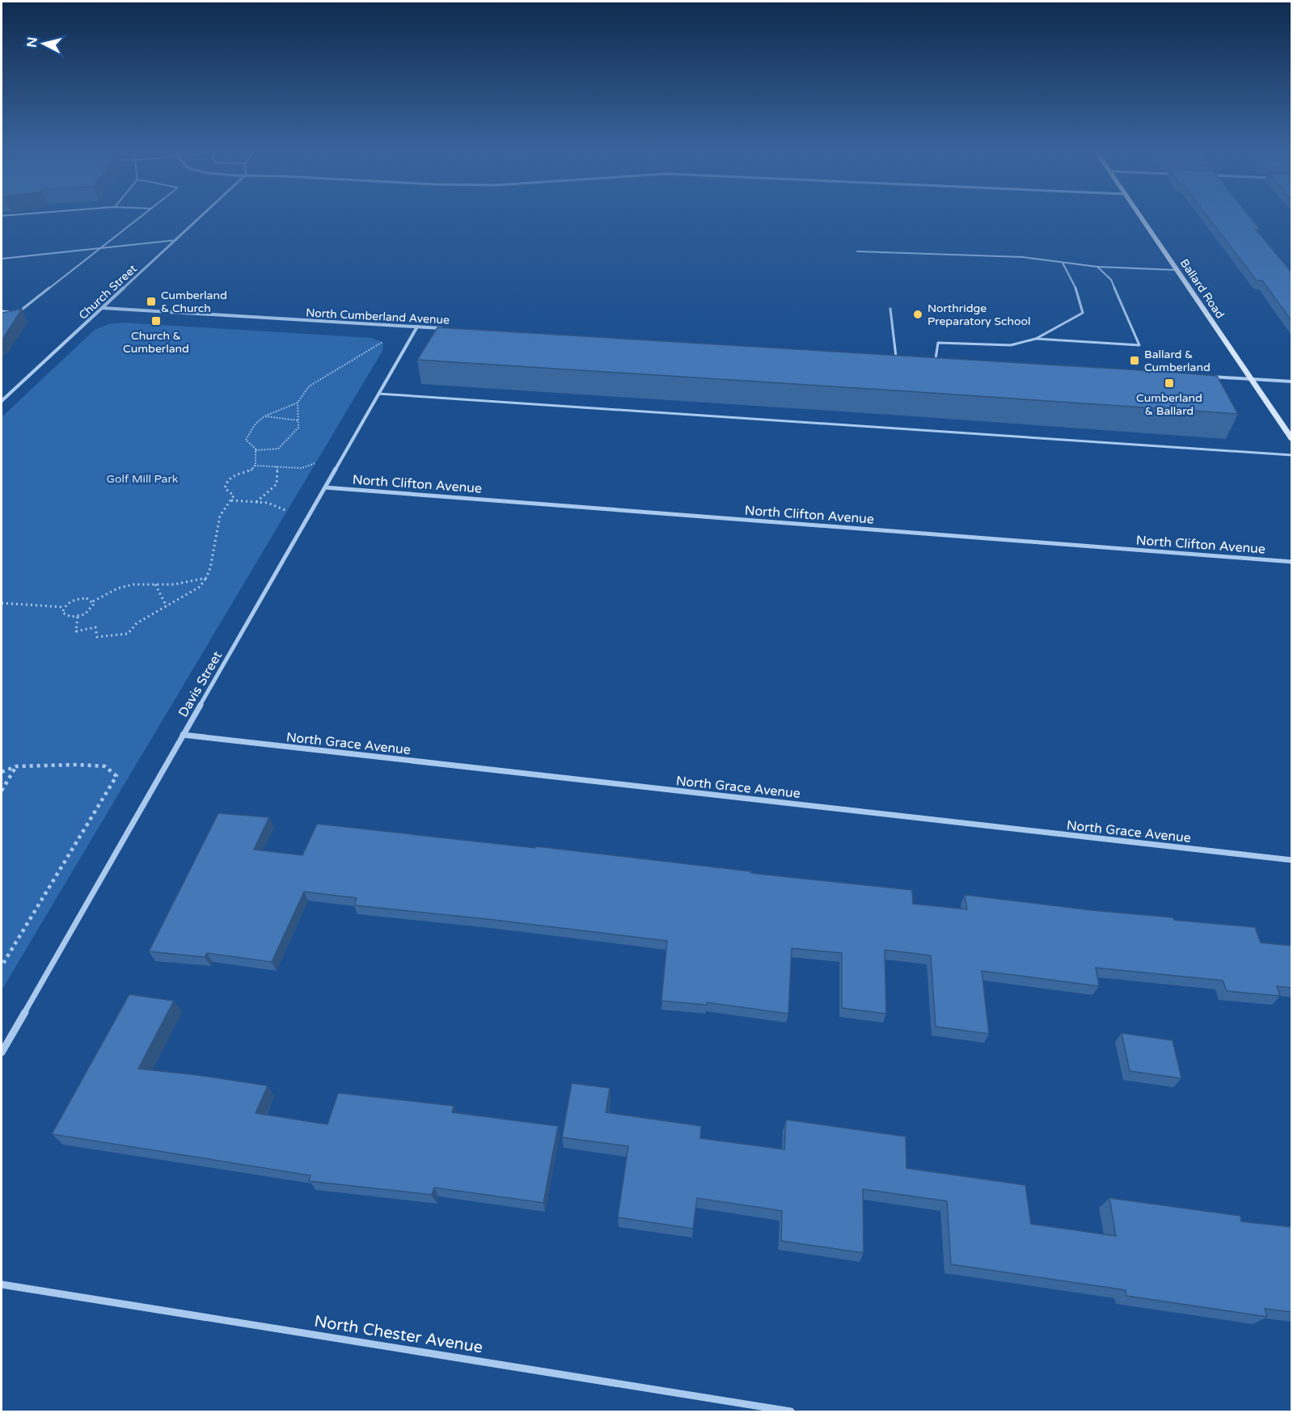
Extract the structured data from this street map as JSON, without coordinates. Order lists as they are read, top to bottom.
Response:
{
  "streets": {
    "street": [
      "Ballard Road",
      "Church Street",
      "North Cumberland Avenue",
      "North Clifton Avenue",
      "Davis Street",
      "North Grace Avenue",
      "North Chester Avenue"
    ]
  },
  "crossings": [
    ["Church Street", "North Cumberland Avenue"],
    ["North Cumberland Avenue", "Davis Street"],
    ["North Clifton Avenue", "Davis Street"],
    ["Davis Street", "North Grace Avenue"]
  ],
  "parks": ["Golf Mill Park"],
  "places": {
    "transit": [
      "Cumberland & Church",
      "Church & Cumberland",
      "Ballard & Cumberland",
      "Cumberland & Ballard"
    ],
    "other": ["Northridge Preparatory School"]
  },
  "north": "left"
}
